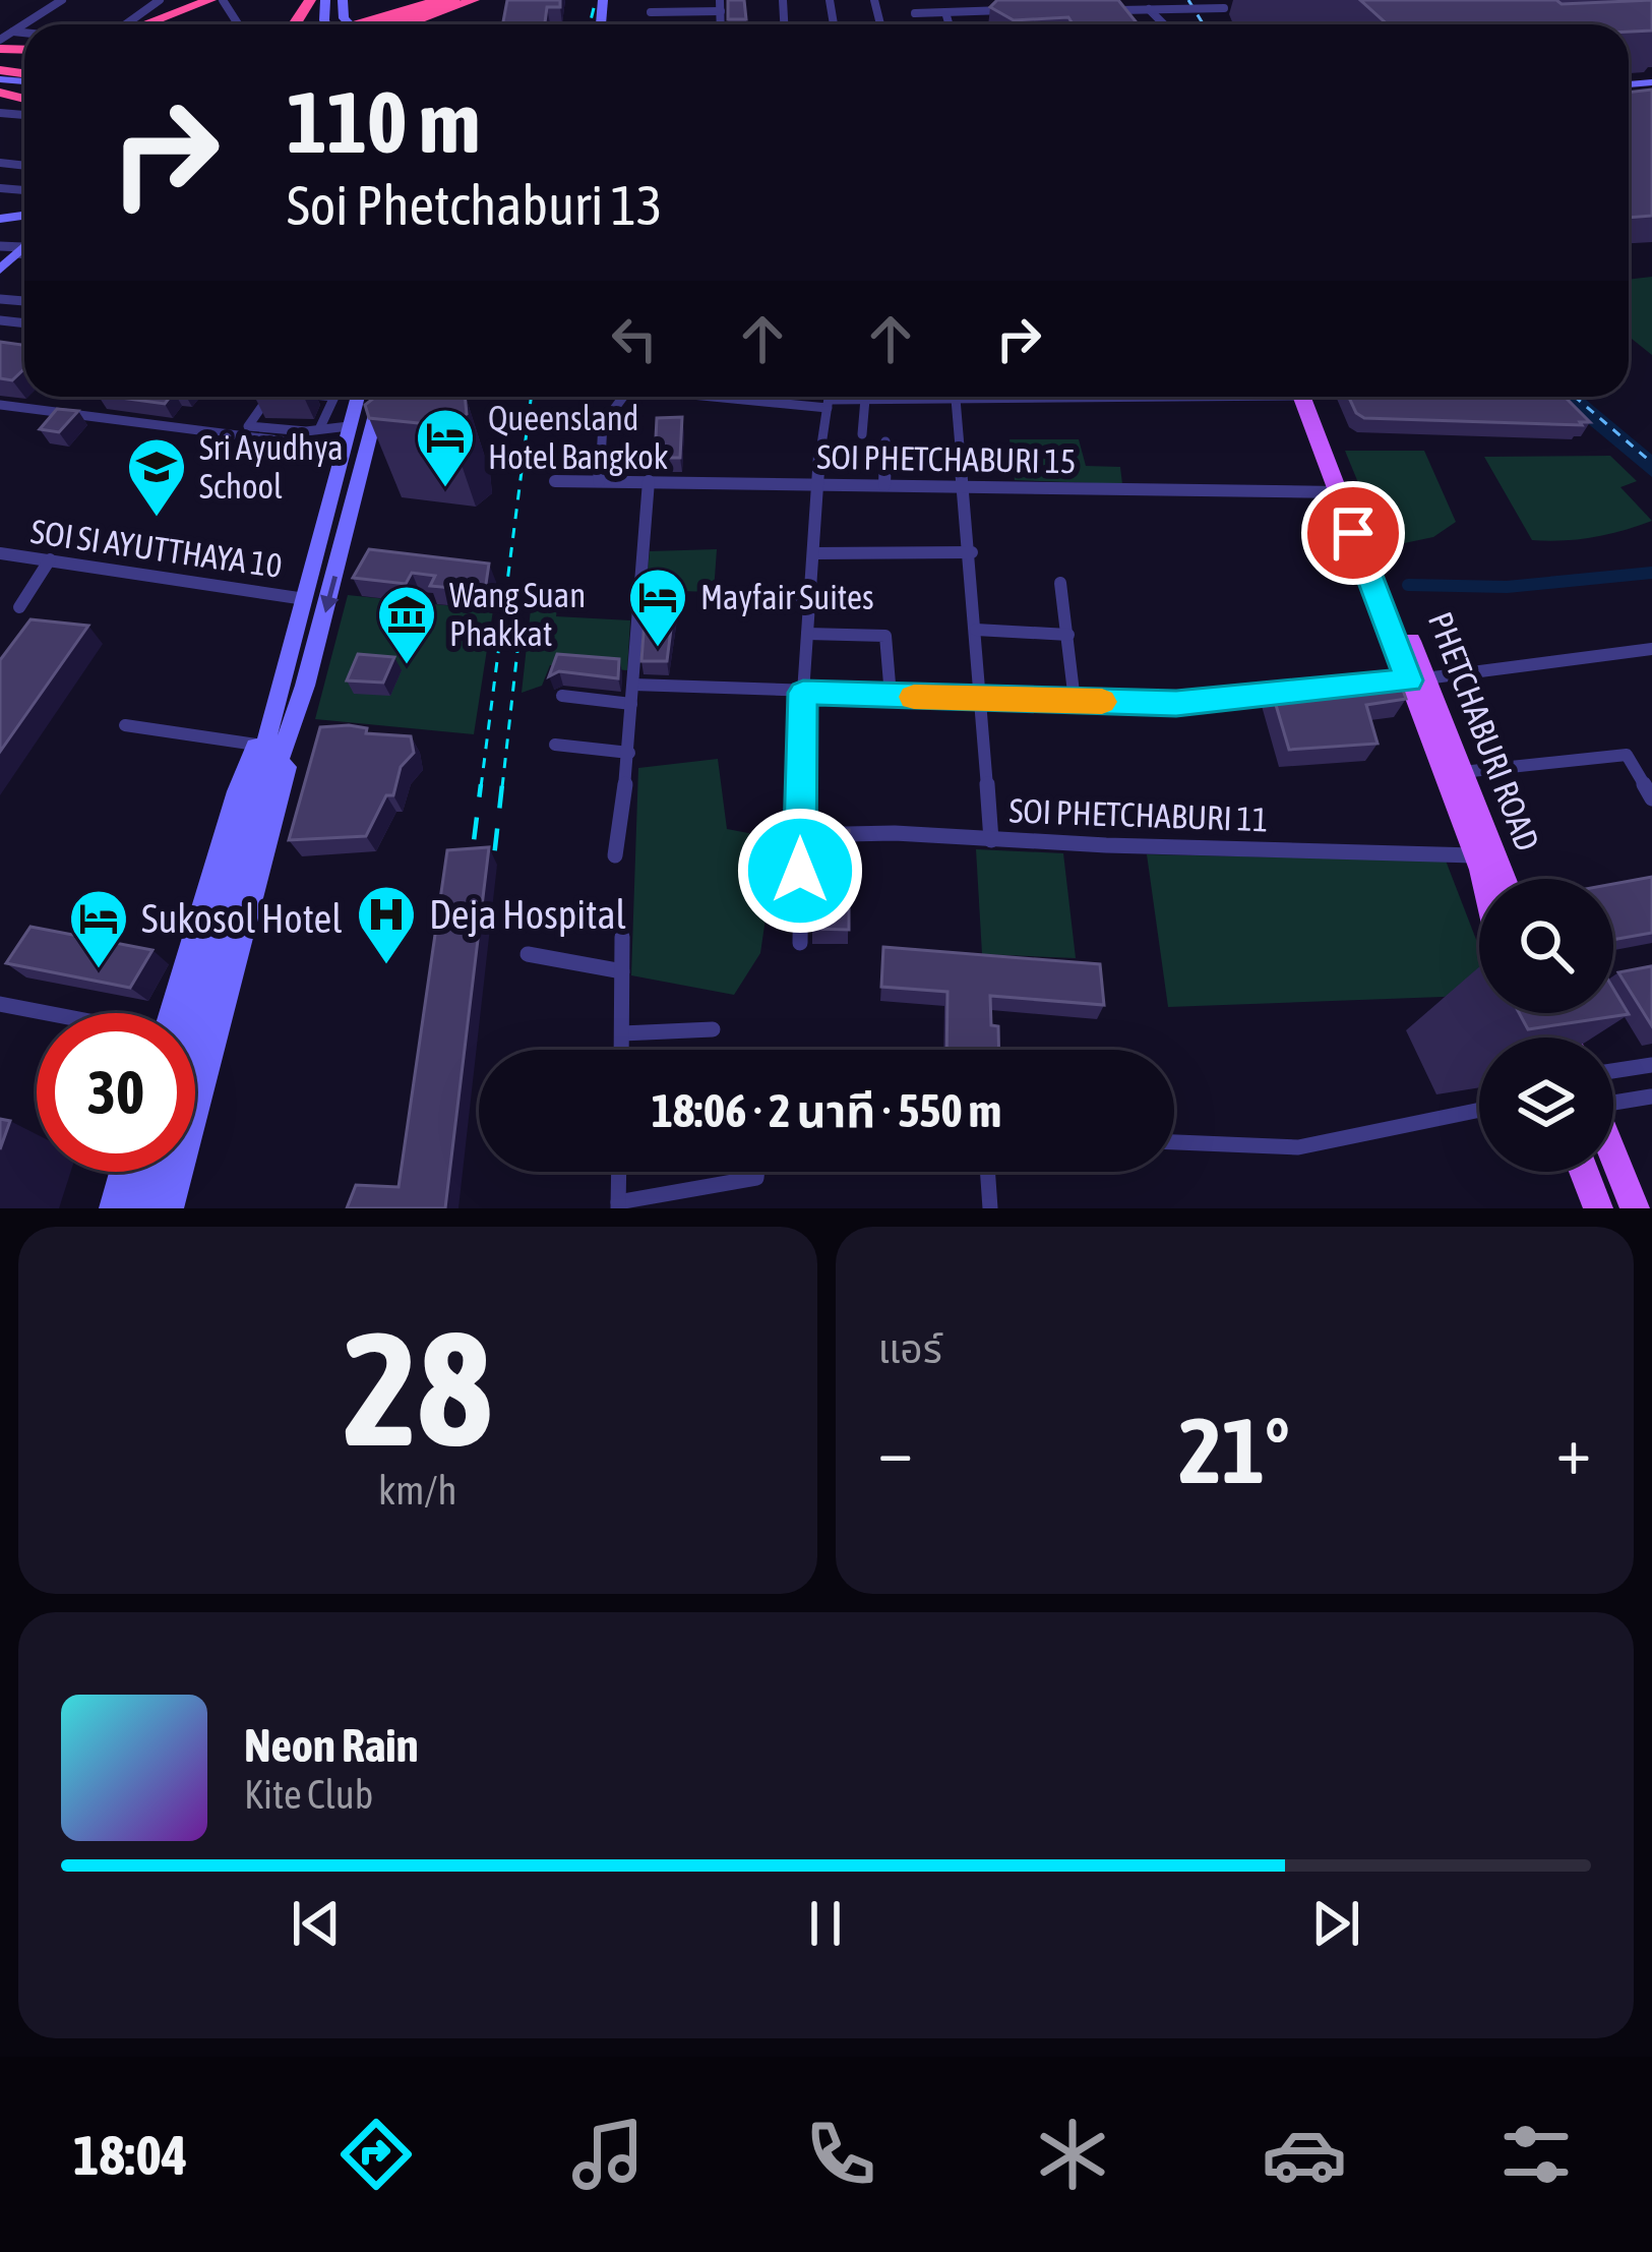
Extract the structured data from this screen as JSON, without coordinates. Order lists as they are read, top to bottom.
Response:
{
  "streets": {
    "main road": ["PHETCHABURI ROAD"],
    "street": ["SOI PHETCHABURI 15", "SOI SI AYUTTHAYA 10", "SOI PHETCHABURI 11"]
  },
  "crossings": [
    ["SOI PHETCHABURI 15", "PHETCHABURI ROAD"],
    ["PHETCHABURI ROAD", "SOI PHETCHABURI 11"]
  ],
  "places": {
    "hotel": ["Queensland Hotel Bangkok", "Mayfair Suites", "Sukosol Hotel"],
    "school or university": ["Sri Ayudhya School"],
    "museum": ["Wang Suan Phakkat"],
    "hospital": ["Deja Hospital"]
  },
  "page": {
    "turn": ["110 m", "Soi Phetchaburi 13"],
    "limit": "30",
    "trip": "18:06 · 2 นาที · 550 m",
    "tile": [
      ["28", "km/h"],
      "แอร์"
    ],
    "heat": ["−", "21°", "+"],
    "song": ["Neon Rain", "Kite Club"],
    "tabs": "18:04"
  }
}
